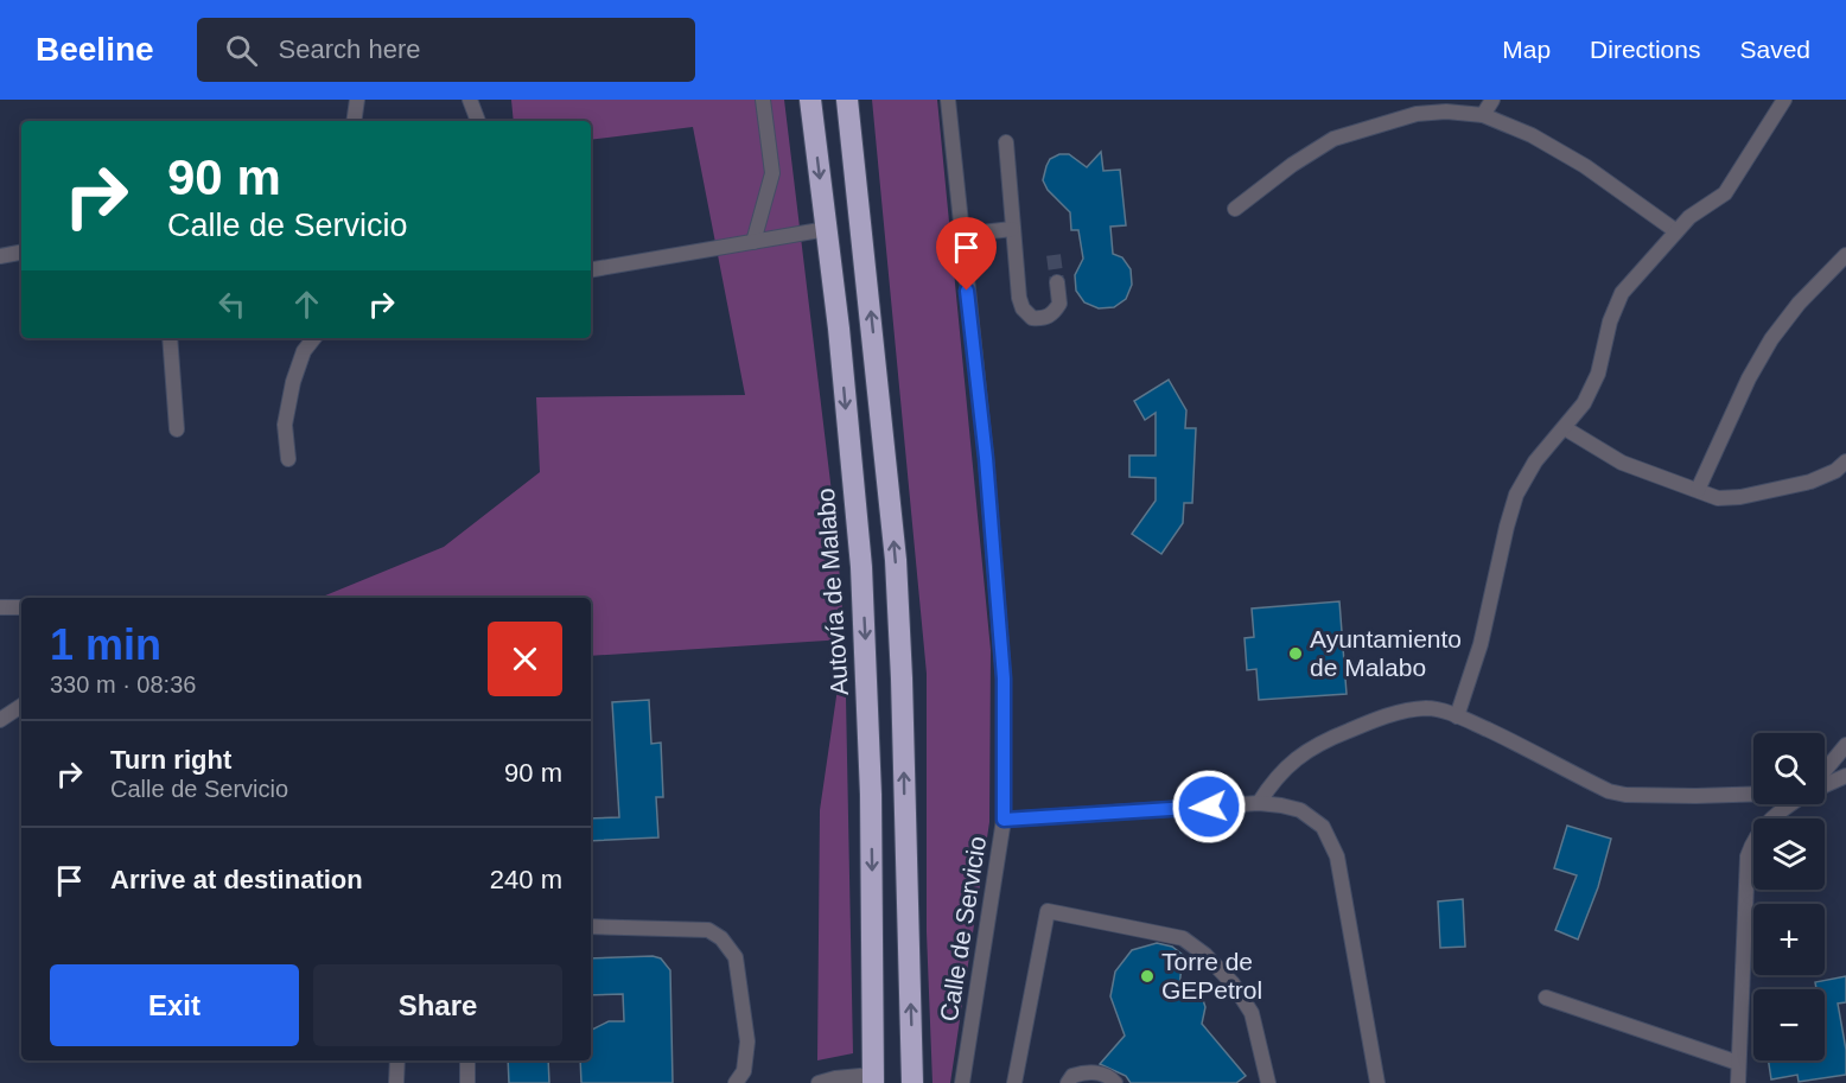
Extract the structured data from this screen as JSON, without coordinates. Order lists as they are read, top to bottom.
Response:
{
  "streets": {
    "highway": ["Autovía de Malabo"],
    "street": ["Calle de Servicio"]
  },
  "places": ["Ayuntamiento de Malabo", "Torre de GEPetrol"],
  "page": {
    "header": "Beeline",
    "search": "Search here",
    "nav": ["Map", "Directions", "Saved"],
    "turn": ["90 m", "Calle de Servicio"],
    "heading": ["1 min", "330 m · 08:36"],
    "list": [
      {
        "name": "Turn right",
        "note": "Calle de Servicio",
        "value": "90 m"
      },
      {
        "name": "Arrive at destination",
        "value": "240 m"
      }
    ],
    "map_buttons": ["+", "−"],
    "buttons": ["Exit", "Share"]
  }
}
